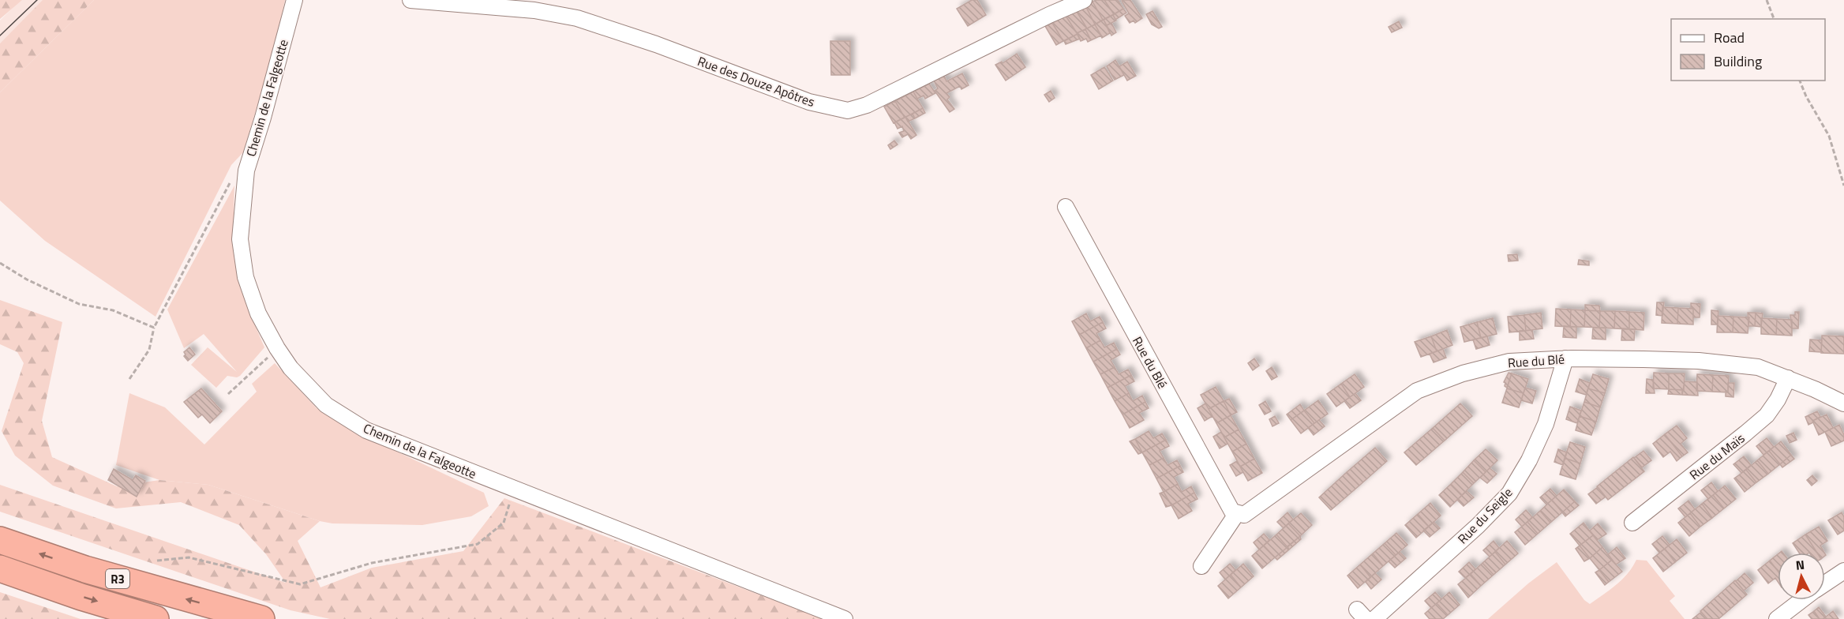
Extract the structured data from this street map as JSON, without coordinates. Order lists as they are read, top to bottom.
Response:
{
  "streets": {
    "highway": ["R3"],
    "street": [
      "Rue des Douze Apôtres",
      "Chemin de la Falgeotte",
      "Rue du Blé",
      "Rue du Maïs",
      "Rue du Seigle"
    ]
  },
  "crossings": [
    ["Rue du Blé", "Rue du Maïs"],
    ["Rue du Blé", "Rue du Seigle"]
  ],
  "legend": ["Road", "Building"],
  "north": "top"
}
